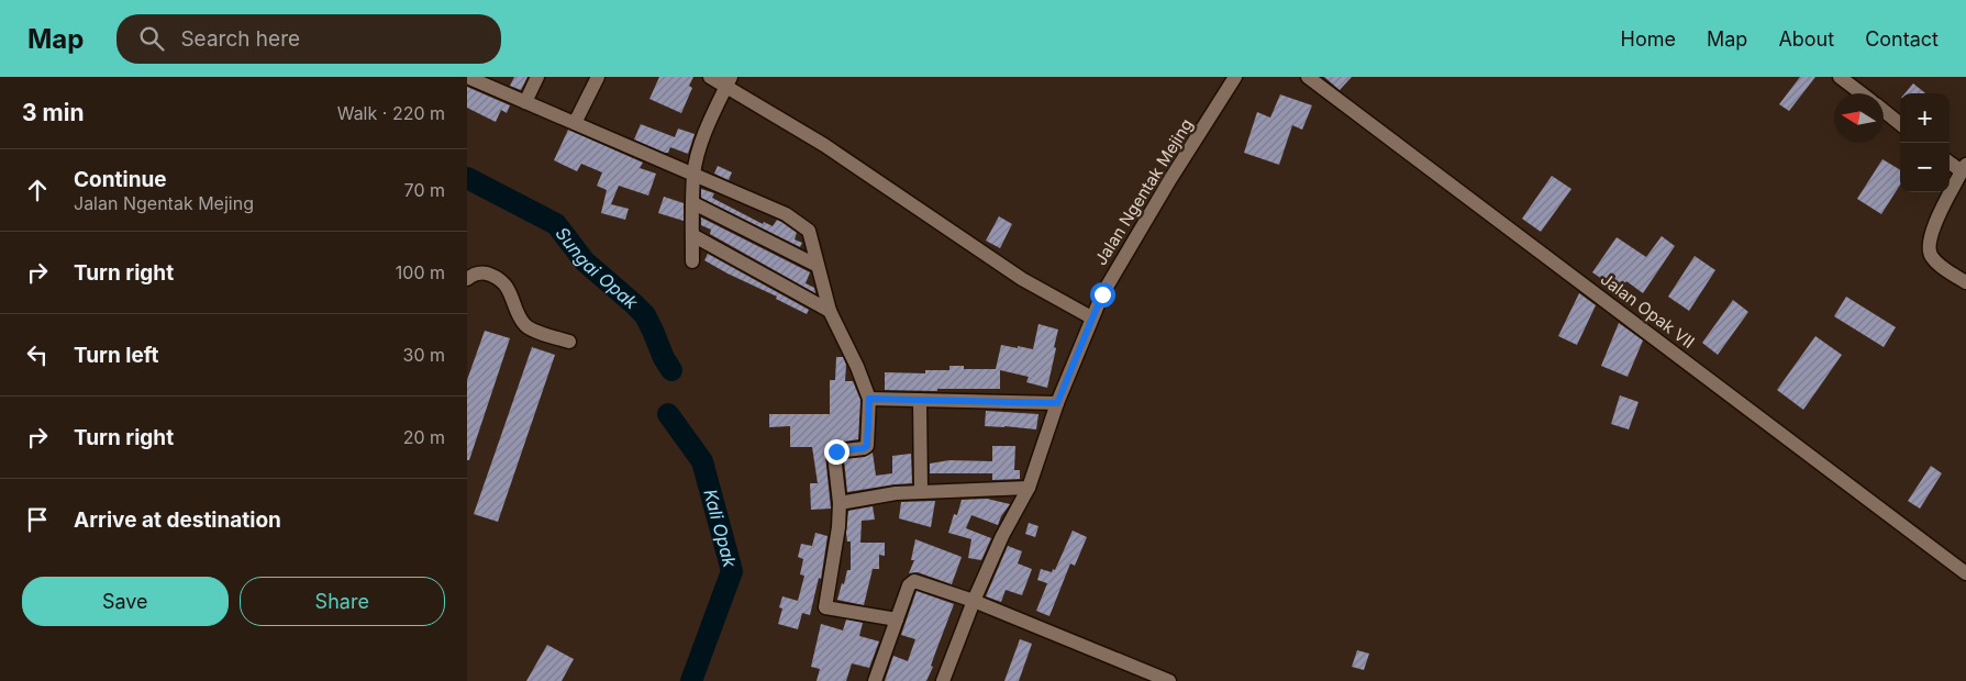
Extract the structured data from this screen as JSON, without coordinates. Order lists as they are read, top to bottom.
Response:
{
  "streets": {
    "street": ["Jalan Ngentak Mejing", "Jalan Opak VII"]
  },
  "water": ["Sungai Opak", "Kali Opak"],
  "north": "left",
  "page": {
    "header": "Map",
    "search": "Search here",
    "nav": [
      "Home",
      "Map",
      "About",
      "Contact"
    ],
    "heading": ["3 min", "Walk · 220 m"],
    "map_buttons": ["+", "−"],
    "list": [
      ["Continue", "Jalan Ngentak Mejing", "70 m"],
      ["Turn right", "100 m"],
      ["Turn left", "30 m"],
      ["Turn right", "20 m"],
      "Arrive at destination"
    ],
    "buttons": ["Save", "Share"]
  }
}
